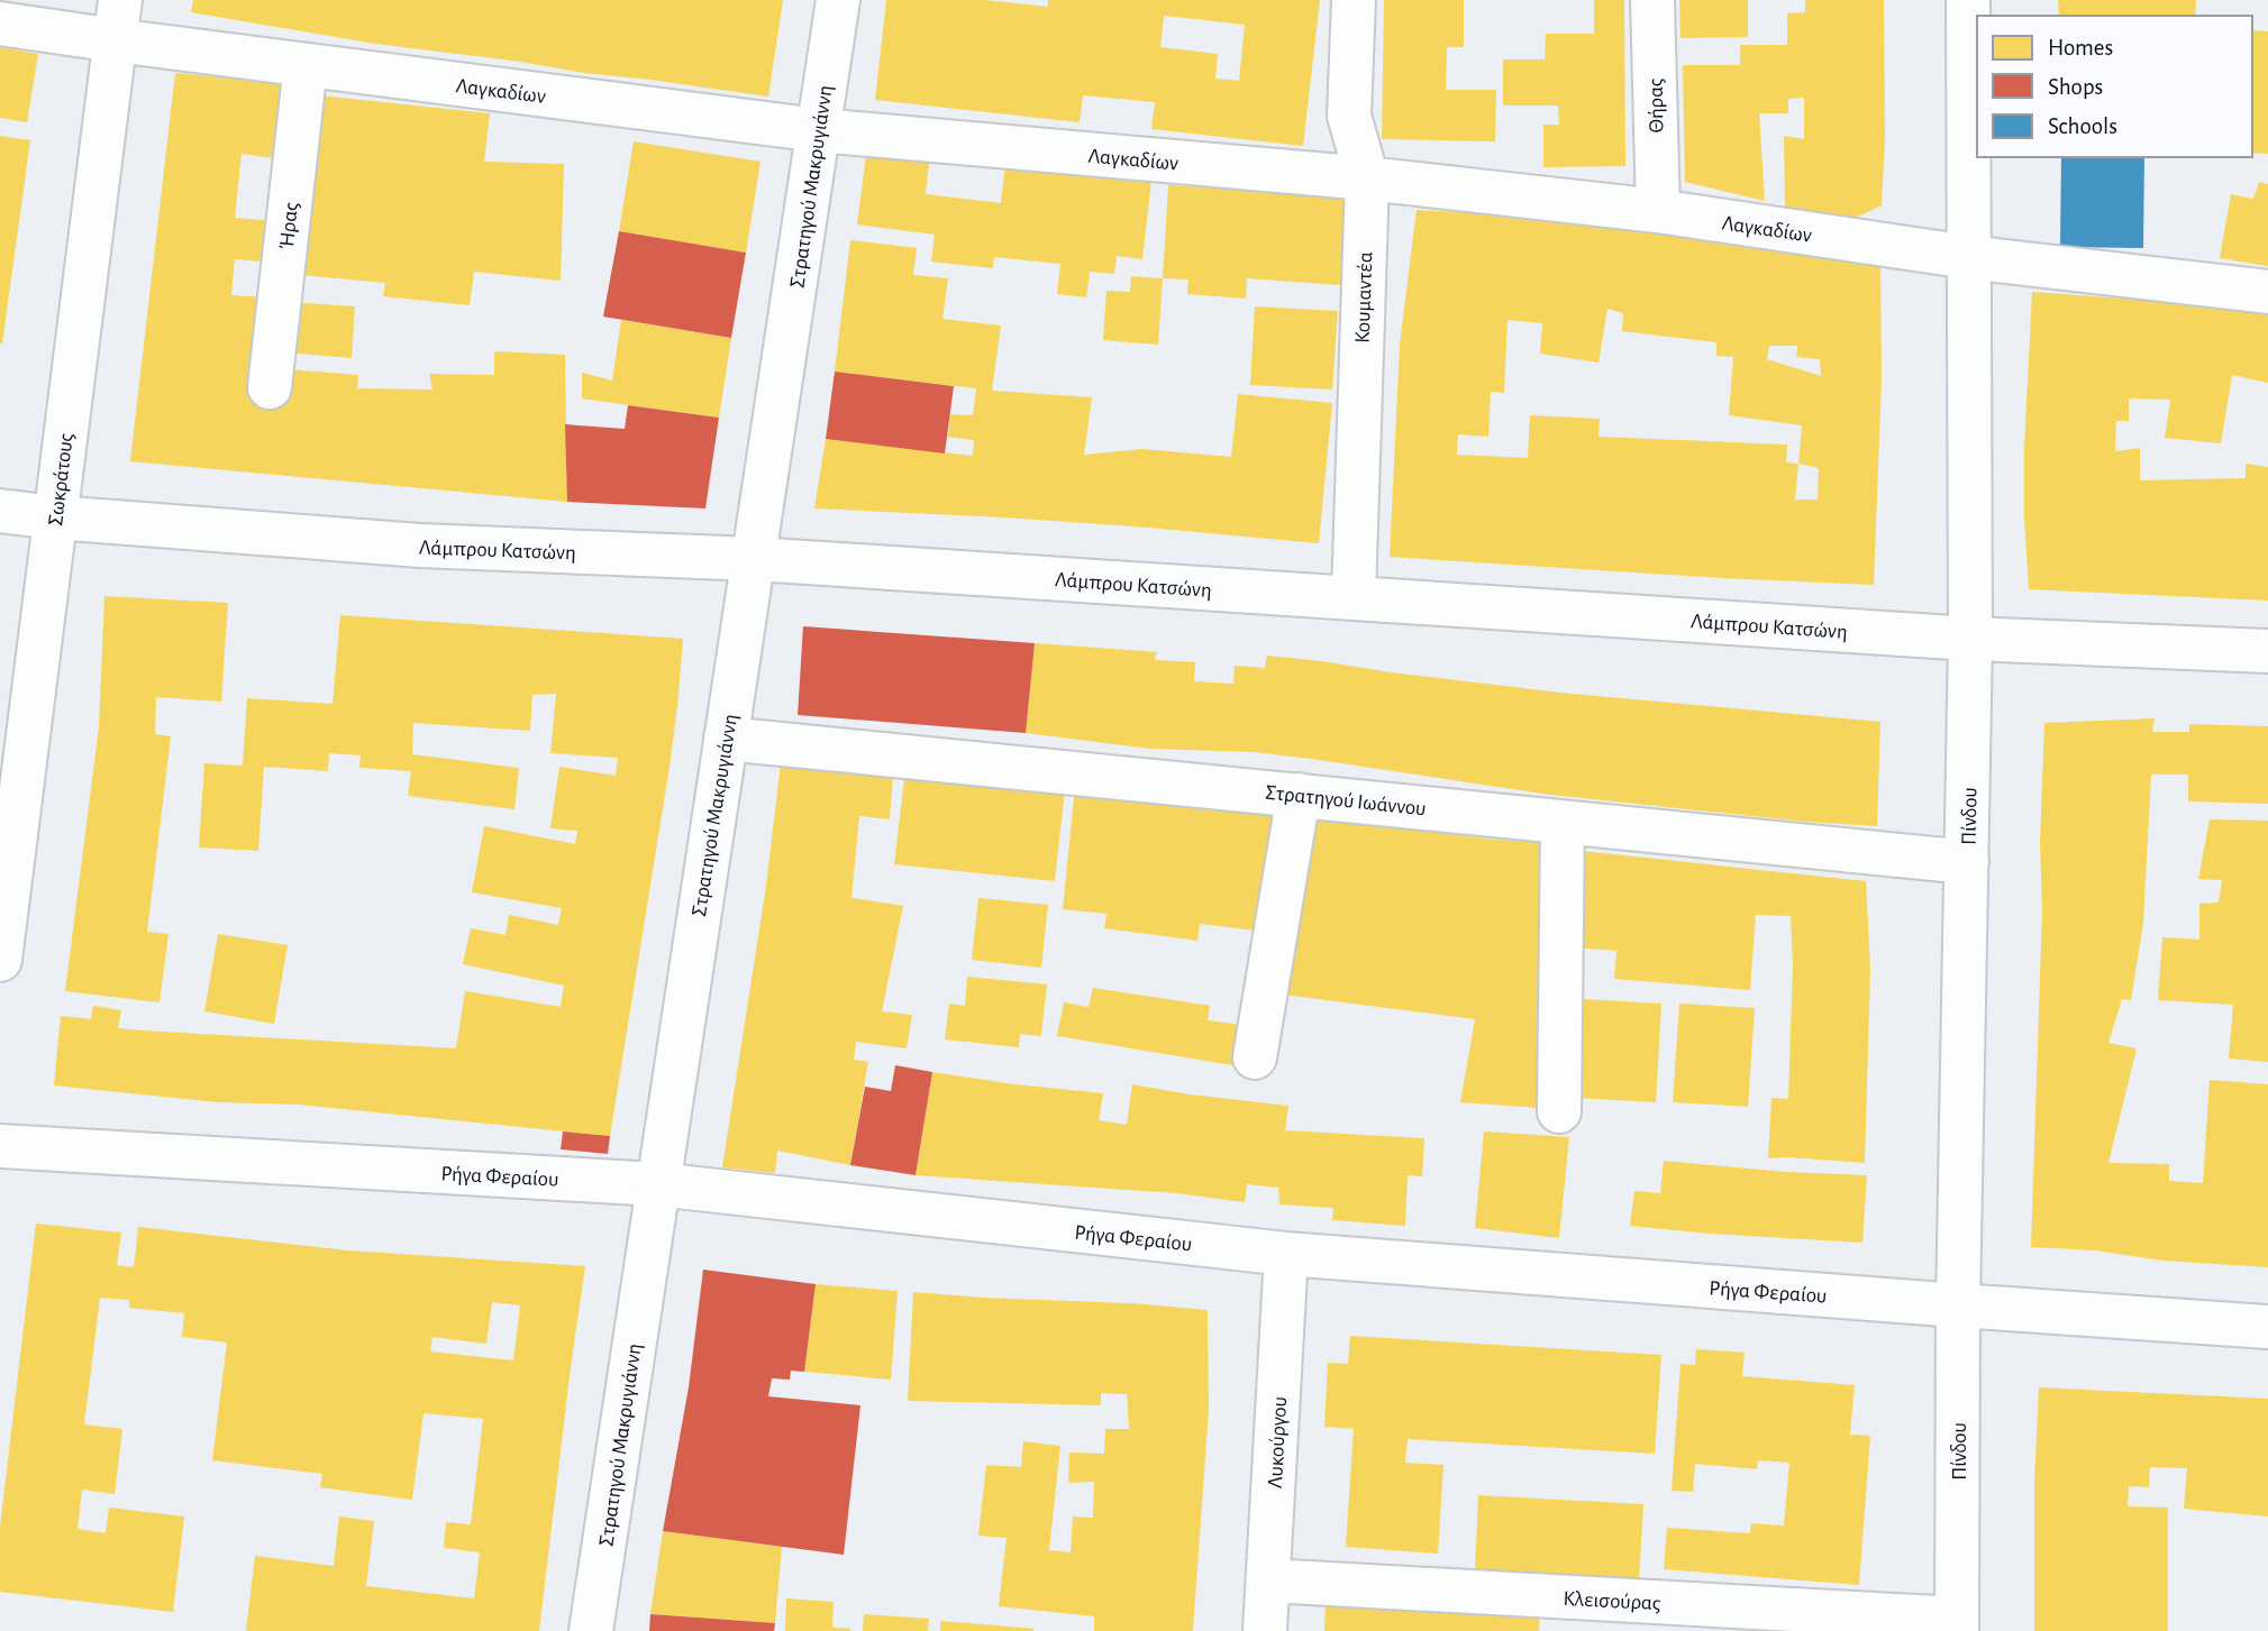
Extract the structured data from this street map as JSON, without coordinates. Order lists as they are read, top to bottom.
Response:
{
  "streets": {
    "street": [
      "Λαγκαδίων",
      "Θήρας",
      "Στρατηγού Μακρυγιάννη",
      "Ήρας",
      "Κουμαντέα",
      "Σωκράτους",
      "Λάμπρου Κατσώνη",
      "Στρατηγού Ιωάννου",
      "Πίνδου",
      "Ρήγα Φεραίου",
      "Λυκούργου",
      "Κλεισούρας"
    ]
  },
  "crossings": [
    ["Λαγκαδίων", "Θήρας"],
    ["Λαγκαδίων", "Στρατηγού Μακρυγιάννη"],
    ["Λαγκαδίων", "Ήρας"],
    ["Λαγκαδίων", "Κουμαντέα"],
    ["Λαγκαδίων", "Σωκράτους"],
    ["Λαγκαδίων", "Πίνδου"],
    ["Στρατηγού Μακρυγιάννη", "Λάμπρου Κατσώνη"],
    ["Στρατηγού Μακρυγιάννη", "Στρατηγού Ιωάννου"],
    ["Στρατηγού Μακρυγιάννη", "Ρήγα Φεραίου"],
    ["Κουμαντέα", "Λάμπρου Κατσώνη"],
    ["Σωκράτους", "Λάμπρου Κατσώνη"],
    ["Λάμπρου Κατσώνη", "Πίνδου"],
    ["Στρατηγού Ιωάννου", "Πίνδου"],
    ["Πίνδου", "Ρήγα Φεραίου"],
    ["Πίνδου", "Κλεισούρας"],
    ["Ρήγα Φεραίου", "Λυκούργου"],
    ["Λυκούργου", "Κλεισούρας"]
  ],
  "legend": ["Homes", "Shops", "Schools"]
}
